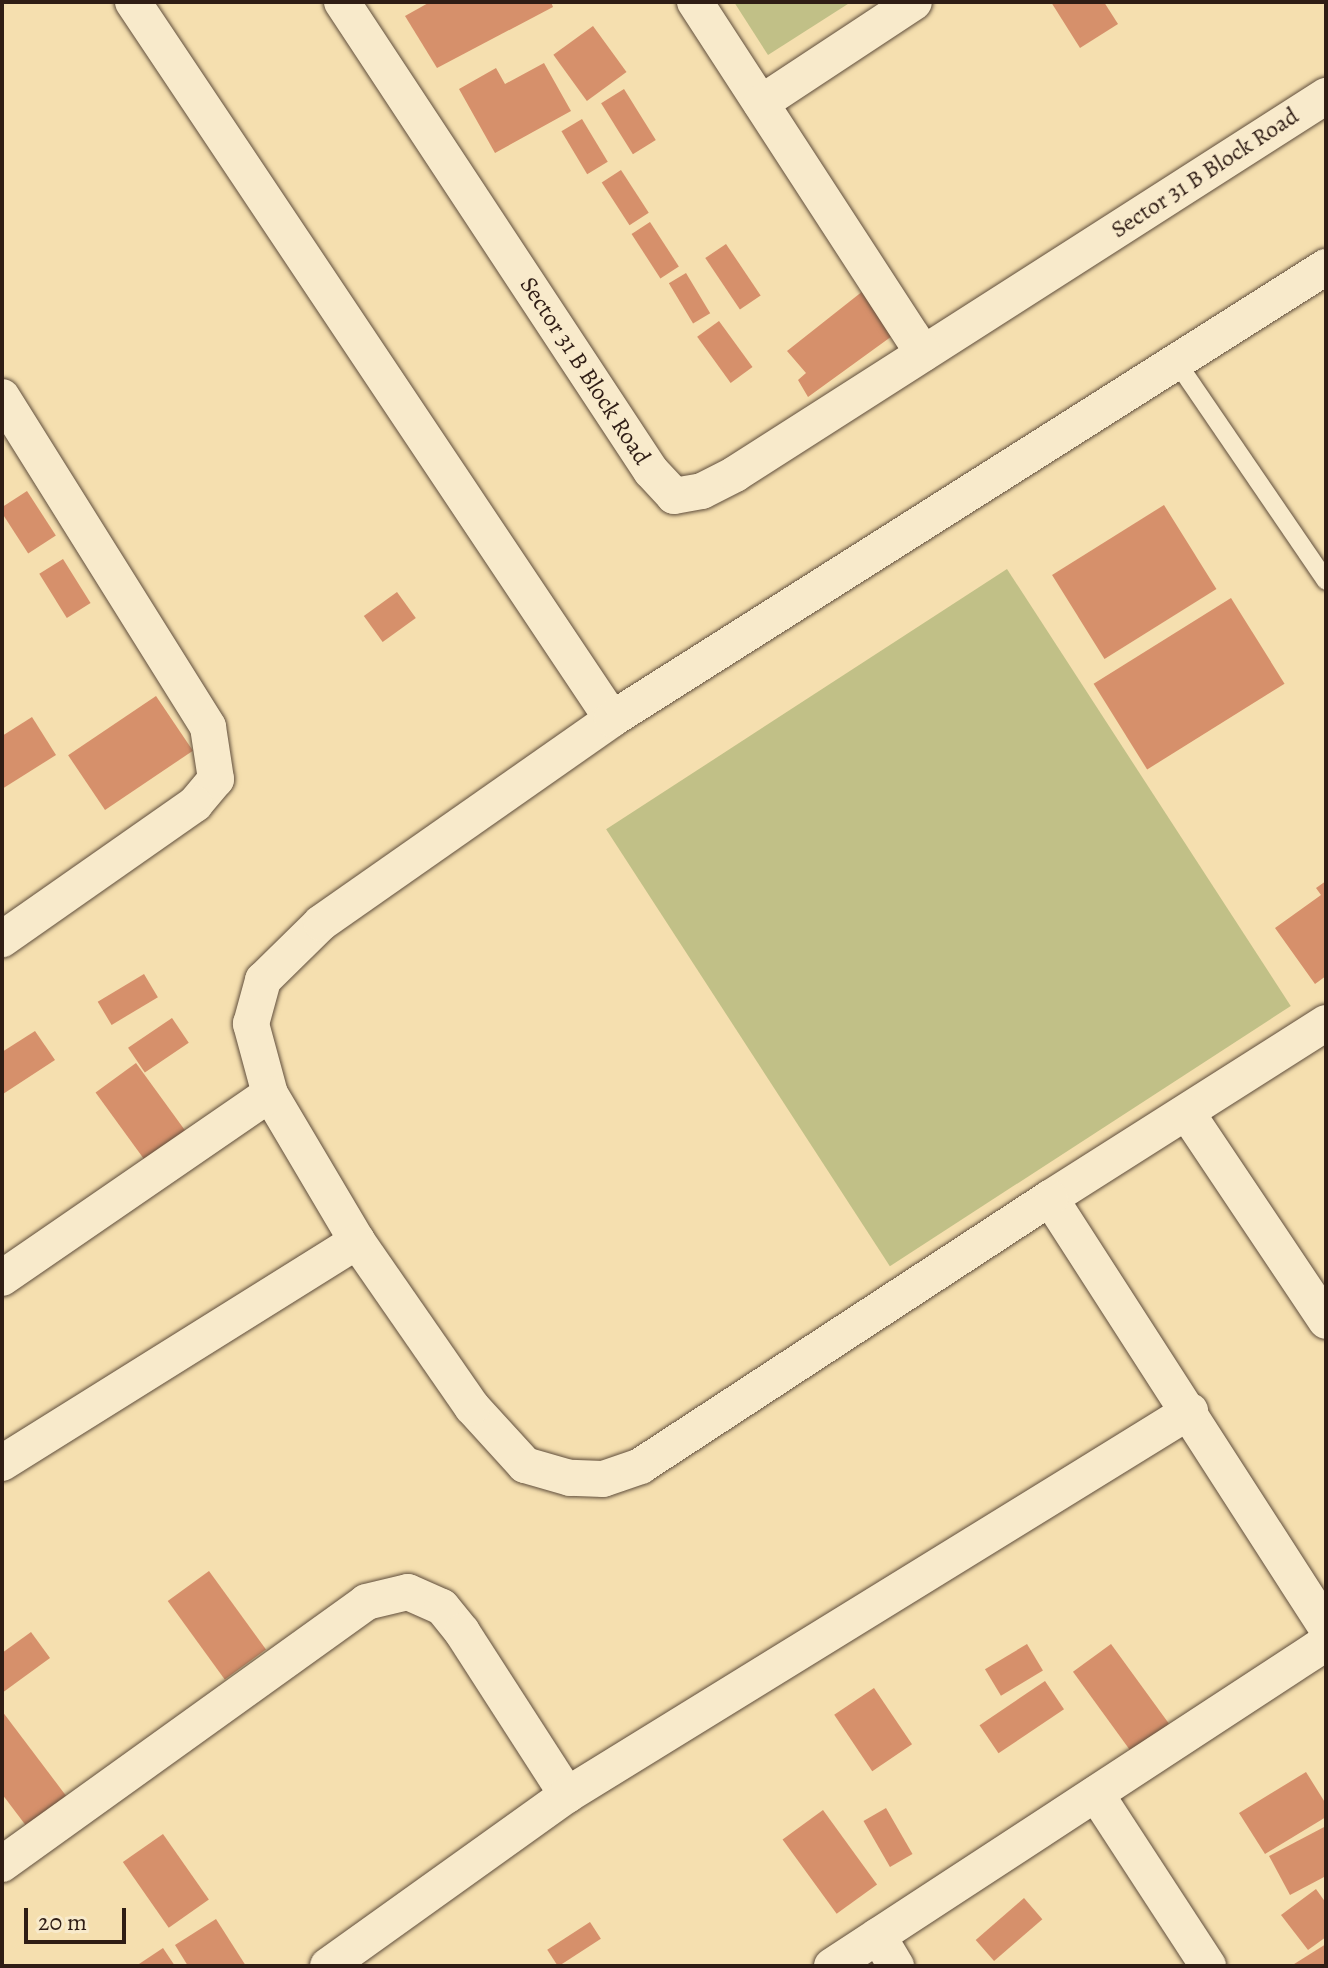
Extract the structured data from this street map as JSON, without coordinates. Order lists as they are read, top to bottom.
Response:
{
  "streets": {
    "street": ["Sector 31 B Block Road"]
  },
  "scale_bar": "20 m"
}
